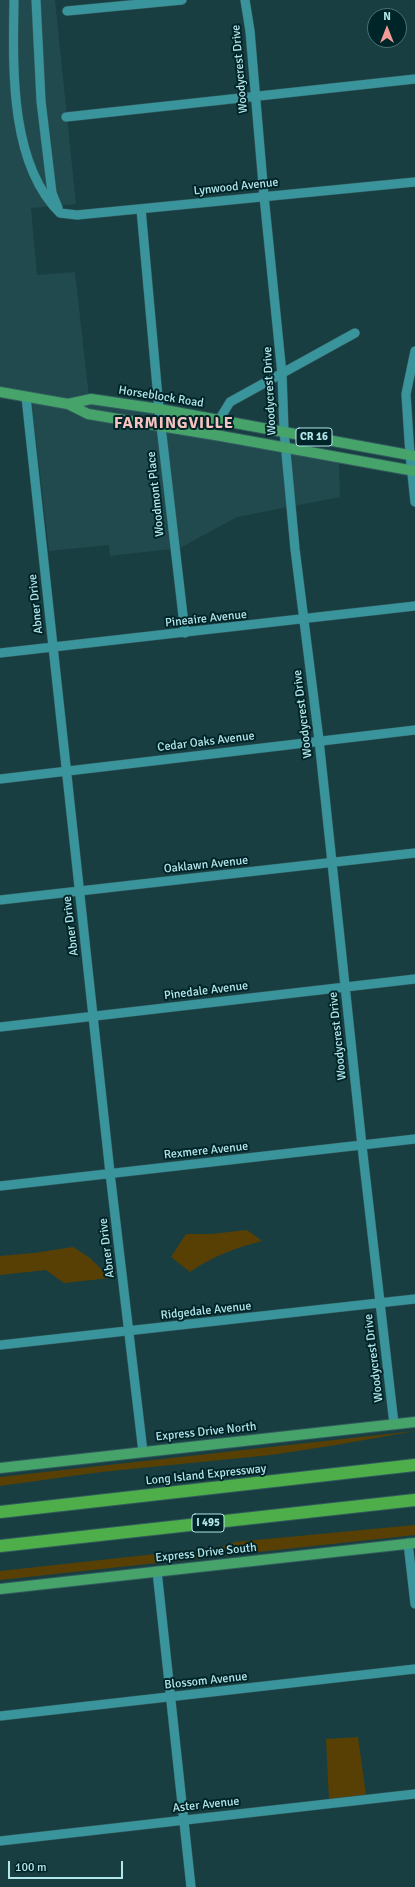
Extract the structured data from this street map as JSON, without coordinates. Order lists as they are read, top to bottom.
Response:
{
  "streets": {
    "highway": ["Long Island Expressway", "I 495"],
    "main road": [
      "Horseblock Road",
      "CR 16",
      "Express Drive North",
      "Express Drive South"
    ],
    "street": [
      "Woodycrest Drive",
      "Lynwood Avenue",
      "Woodmont Place",
      "Abner Drive",
      "Pineaire Avenue",
      "Cedar Oaks Avenue",
      "Oaklawn Avenue",
      "Pinedale Avenue",
      "Rexmere Avenue",
      "Ridgedale Avenue",
      "Blossom Avenue",
      "Aster Avenue"
    ]
  },
  "crossings": [
    ["Woodycrest Drive", "Lynwood Avenue"],
    ["Woodycrest Drive", "Horseblock Road"],
    ["Woodycrest Drive", "Pineaire Avenue"],
    ["Woodycrest Drive", "Cedar Oaks Avenue"],
    ["Woodycrest Drive", "Oaklawn Avenue"],
    ["Woodycrest Drive", "Pinedale Avenue"],
    ["Woodycrest Drive", "Rexmere Avenue"],
    ["Woodycrest Drive", "Ridgedale Avenue"],
    ["Woodycrest Drive", "Express Drive North"],
    ["Lynwood Avenue", "Woodmont Place"],
    ["Horseblock Road", "Woodmont Place"],
    ["Horseblock Road", "Abner Drive"],
    ["Woodmont Place", "Pineaire Avenue"],
    ["Abner Drive", "Pineaire Avenue"],
    ["Abner Drive", "Cedar Oaks Avenue"],
    ["Abner Drive", "Oaklawn Avenue"],
    ["Abner Drive", "Pinedale Avenue"],
    ["Abner Drive", "Rexmere Avenue"],
    ["Abner Drive", "Ridgedale Avenue"],
    ["Abner Drive", "Express Drive North"]
  ],
  "districts": ["FARMINGVILLE"],
  "scale_bar": "100 m",
  "north": "top"
}
